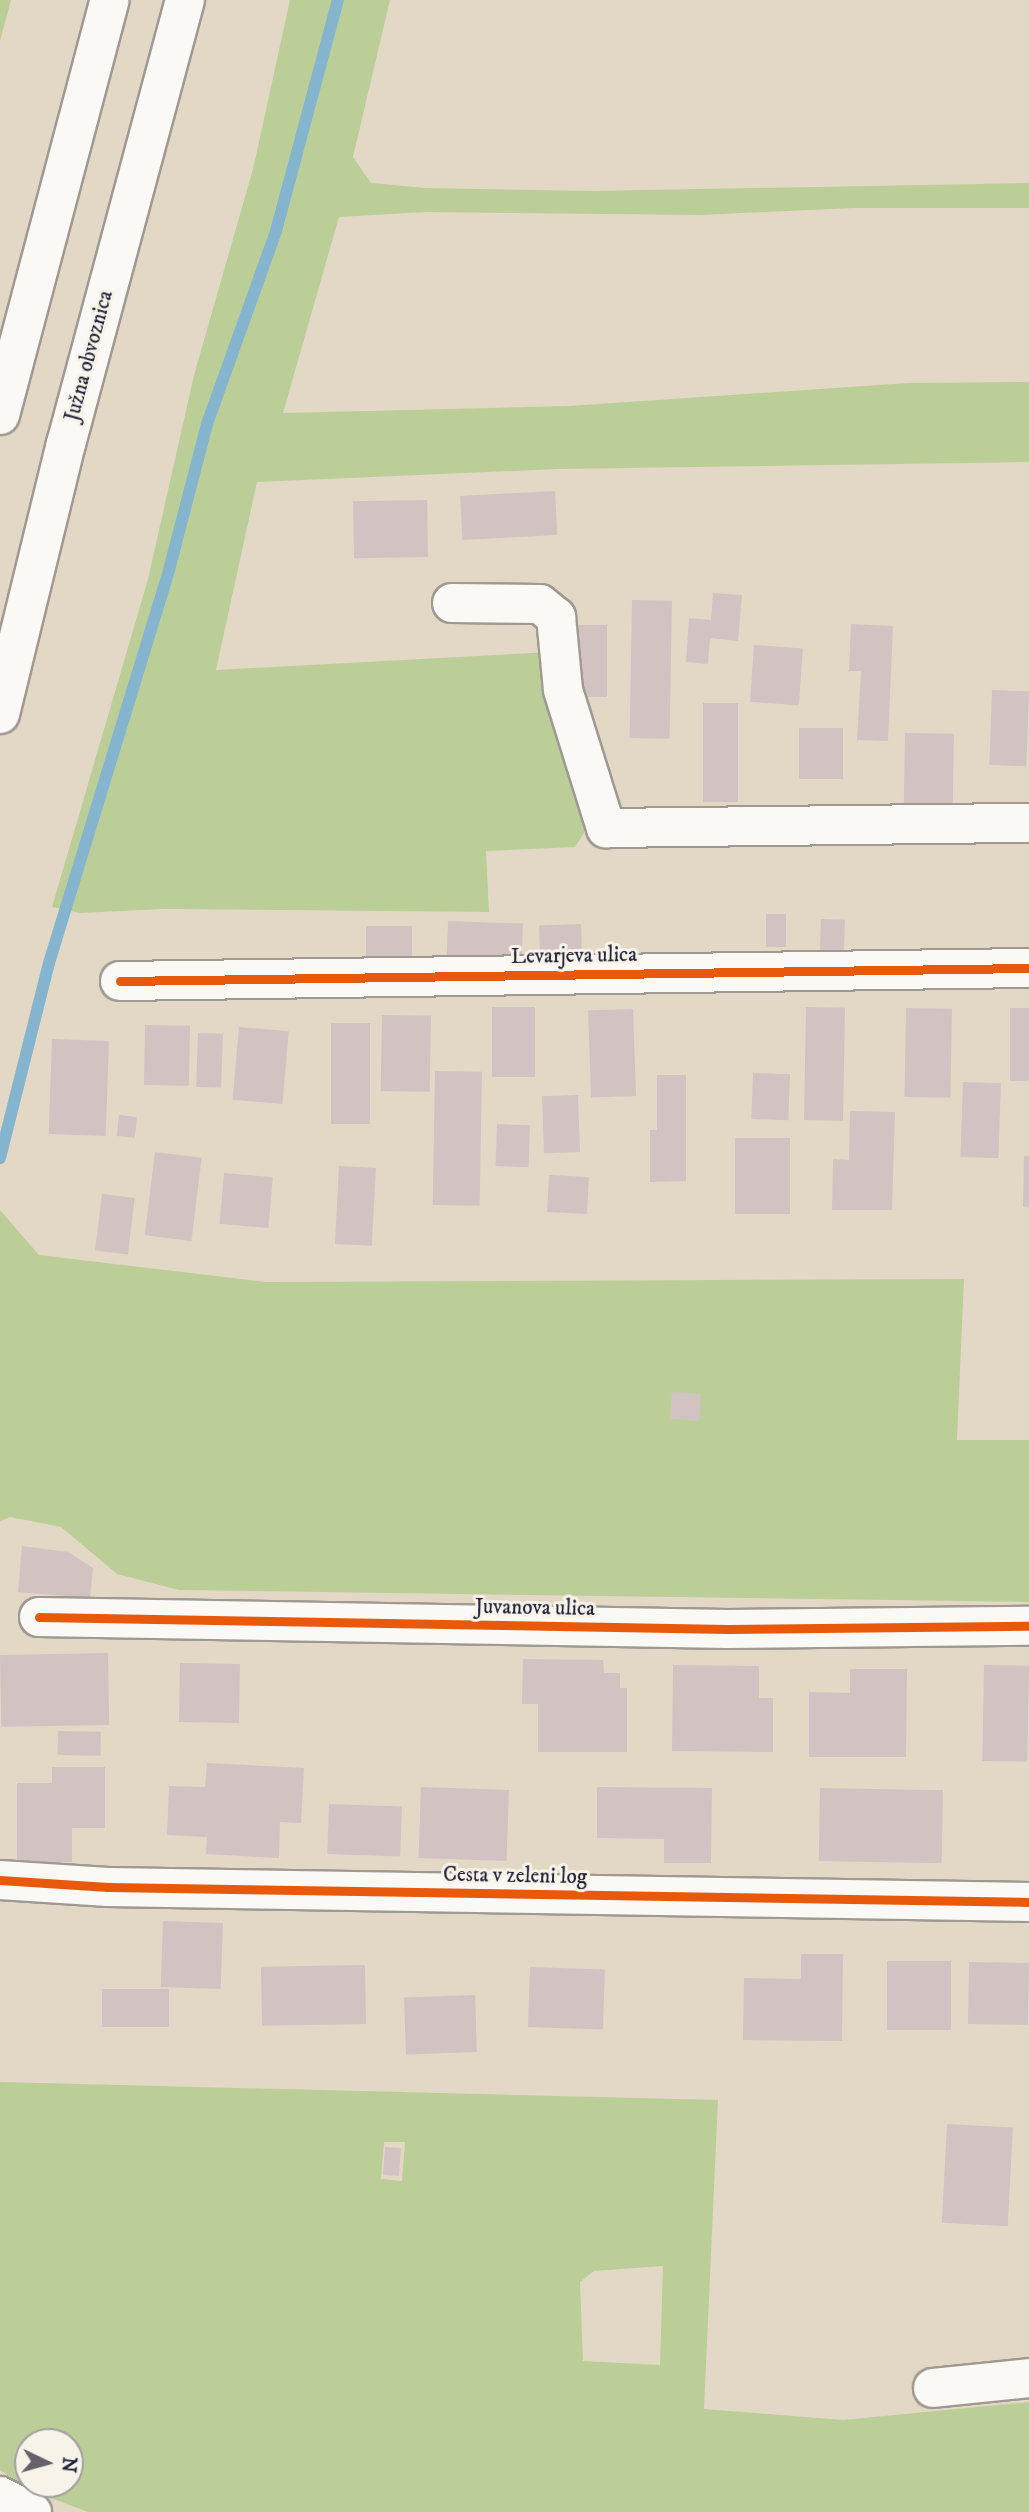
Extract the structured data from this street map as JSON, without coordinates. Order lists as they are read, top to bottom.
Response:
{
  "streets": {
    "main road": [
      "Južna obvoznica",
      "Levarjeva ulica",
      "Juvanova ulica",
      "Cesta v zeleni log"
    ]
  },
  "north": "right"
}
